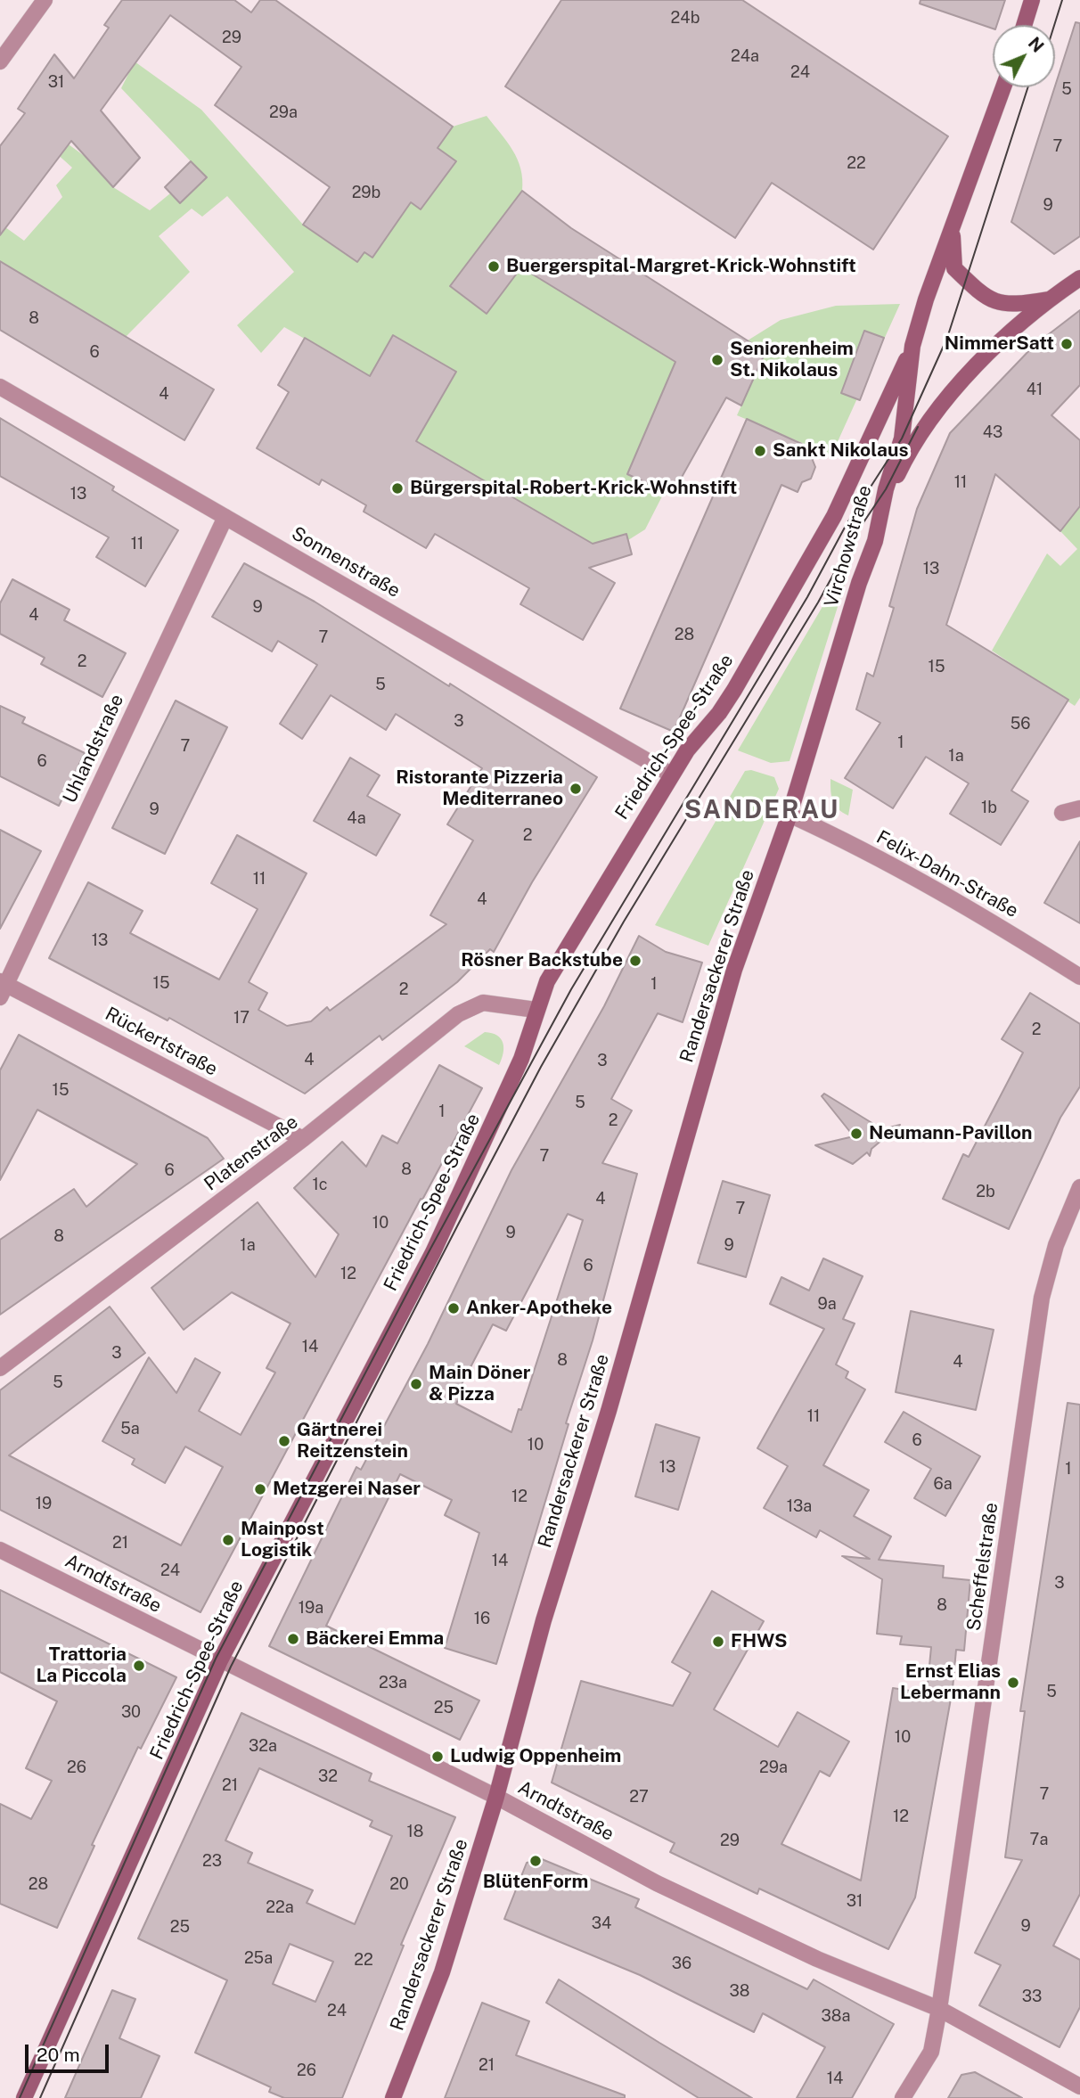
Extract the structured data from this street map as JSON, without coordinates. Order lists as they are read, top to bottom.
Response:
{
  "streets": {
    "street": [
      "Virchowstraße",
      "Sonnenstraße",
      "Friedrich-Spee-Straße",
      "Uhlandstraße",
      "Felix-Dahn-Straße",
      "Randersackerer Straße",
      "Rückertstraße",
      "Platenstraße",
      "Scheffelstraße",
      "Arndtstraße"
    ]
  },
  "crossings": [
    ["Virchowstraße", "Friedrich-Spee-Straße"],
    ["Virchowstraße", "Felix-Dahn-Straße"],
    ["Virchowstraße", "Randersackerer Straße"],
    ["Sonnenstraße", "Friedrich-Spee-Straße"],
    ["Sonnenstraße", "Uhlandstraße"],
    ["Friedrich-Spee-Straße", "Platenstraße"],
    ["Friedrich-Spee-Straße", "Arndtstraße"],
    ["Uhlandstraße", "Rückertstraße"],
    ["Felix-Dahn-Straße", "Randersackerer Straße"],
    ["Randersackerer Straße", "Arndtstraße"],
    ["Rückertstraße", "Platenstraße"],
    ["Scheffelstraße", "Arndtstraße"]
  ],
  "districts": ["SANDERAU"],
  "places": [
    "Buergerspital-Margret-Krick-Wohnstift",
    "NimmerSatt",
    "Seniorenheim St. Nikolaus",
    "Sankt Nikolaus",
    "Bürgerspital-Robert-Krick-Wohnstift",
    "Ristorante Pizzeria Mediterraneo",
    "Rösner Backstube",
    "Neumann-Pavillon",
    "Anker-Apotheke",
    "Main Döner & Pizza",
    "Gärtnerei Reitzenstein",
    "Metzgerei Naser",
    "Mainpost Logistik",
    "Bäckerei Emma",
    "FHWS",
    "Trattoria La Piccola",
    "Ernst Elias Lebermann",
    "Ludwig Oppenheim",
    "BlütenForm"
  ],
  "house_numbers": [
    "24b",
    "29",
    "24a",
    "24",
    "31",
    "5",
    "29a",
    "7",
    "22",
    "29b",
    "9",
    "8",
    "6",
    "41",
    "4",
    "43",
    "11",
    "13",
    "11",
    "13",
    "9",
    "4",
    "28",
    "7",
    "2",
    "15",
    "5",
    "3",
    "56",
    "1",
    "7",
    "1a",
    "6",
    "1b",
    "9",
    "4a",
    "2",
    "11",
    "4",
    "13",
    "15",
    "1",
    "2",
    "17",
    "2",
    "4",
    "3",
    "15",
    "5",
    "1",
    "2",
    "7",
    "8",
    "6",
    "1c",
    "2b",
    "4",
    "7",
    "10",
    "9",
    "8",
    "1a",
    "9",
    "6",
    "12",
    "9a",
    "14",
    "3",
    "8",
    "4",
    "5",
    "11",
    "5a",
    "6",
    "10",
    "13",
    "1",
    "6a",
    "12",
    "19",
    "13a",
    "21",
    "14",
    "24",
    "3",
    "8",
    "19a",
    "16",
    "23a",
    "5",
    "25",
    "30",
    "10",
    "32a",
    "26",
    "29a",
    "32",
    "21",
    "7",
    "27",
    "12",
    "18",
    "7a",
    "29",
    "23",
    "28",
    "20",
    "31",
    "22a",
    "34",
    "9",
    "25",
    "25a",
    "22",
    "36",
    "38",
    "33",
    "24",
    "38a",
    "21",
    "26",
    "14"
  ],
  "scale_bar": "20 m",
  "north": "top right"
}
